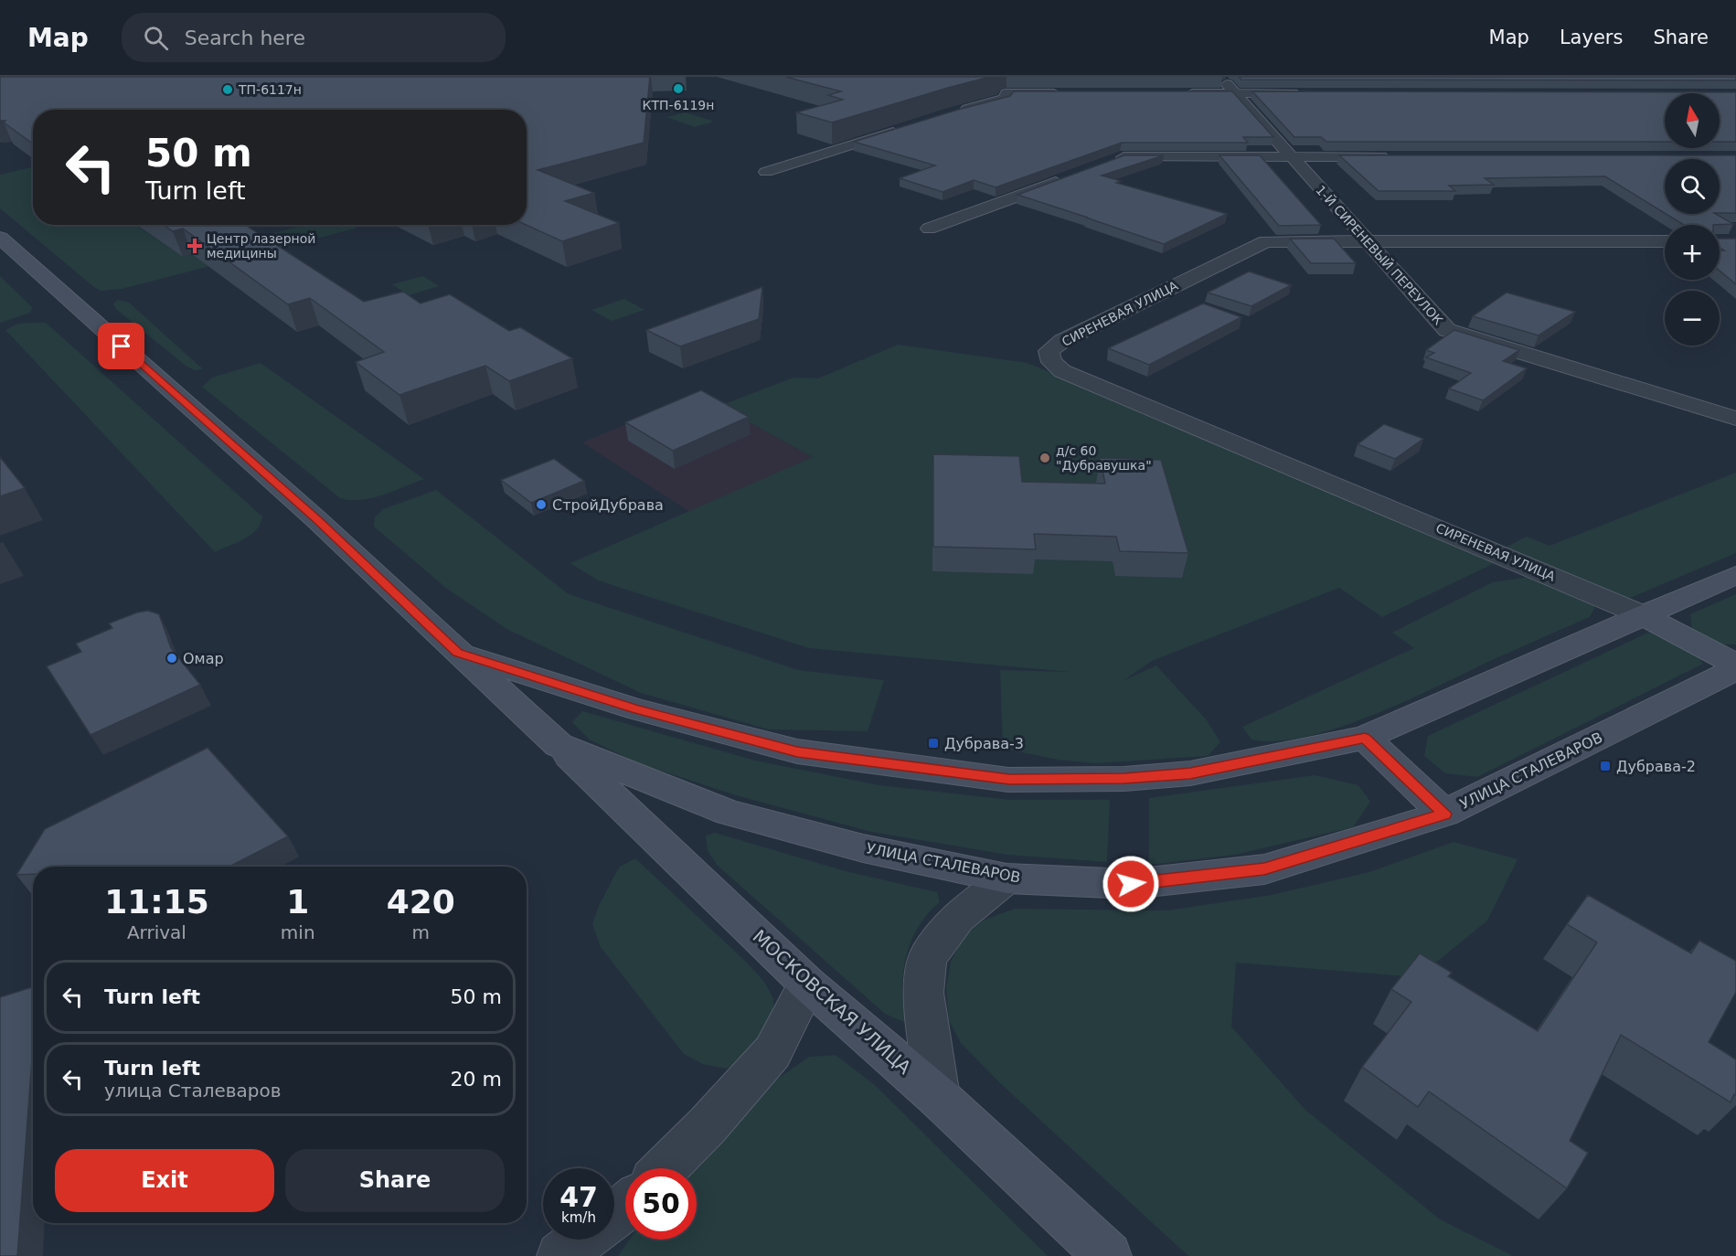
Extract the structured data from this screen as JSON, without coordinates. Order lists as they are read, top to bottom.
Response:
{
  "streets": {
    "main road": ["УЛИЦА СТАЛЕВАРОВ", "МОСКОВСКАЯ УЛИЦА"],
    "street": ["1-Й СИРЕНЕВЫЙ ПЕРЕУЛОК", "СИРЕНЕВАЯ УЛИЦА"]
  },
  "crossings": [
    ["1-Й СИРЕНЕВЫЙ ПЕРЕУЛОК", "СИРЕНЕВАЯ УЛИЦА"],
    ["СИРЕНЕВАЯ УЛИЦА", "УЛИЦА СТАЛЕВАРОВ"],
    ["УЛИЦА СТАЛЕВАРОВ", "МОСКОВСКАЯ УЛИЦА"]
  ],
  "places": {
    "other": [
      "КТП-6119н",
      "ТП-6117н",
      "д/с 60 \"Дубравушка\"",
      "СтройДубрава",
      "Омар"
    ],
    "health": ["Центр лазерной медицины"],
    "transit": ["Дубрава-3", "Дубрава-2"]
  },
  "north": "top",
  "page": {
    "header": "Map",
    "search": "Search here",
    "nav": ["Map", "Layers", "Share"],
    "map_buttons": ["+", "−"],
    "turn": ["50 m", "Turn left"],
    "eta": [
      "11:15",
      "Arrival",
      "1",
      "min",
      "420",
      "m"
    ],
    "list": [
      {
        "name": "Turn left",
        "value": "50 m"
      },
      {
        "name": "Turn left",
        "note": "улица Сталеваров",
        "value": "20 m"
      }
    ],
    "buttons": ["Exit", "Share"],
    "speed": "47 km/h",
    "limit": "50"
  }
}
